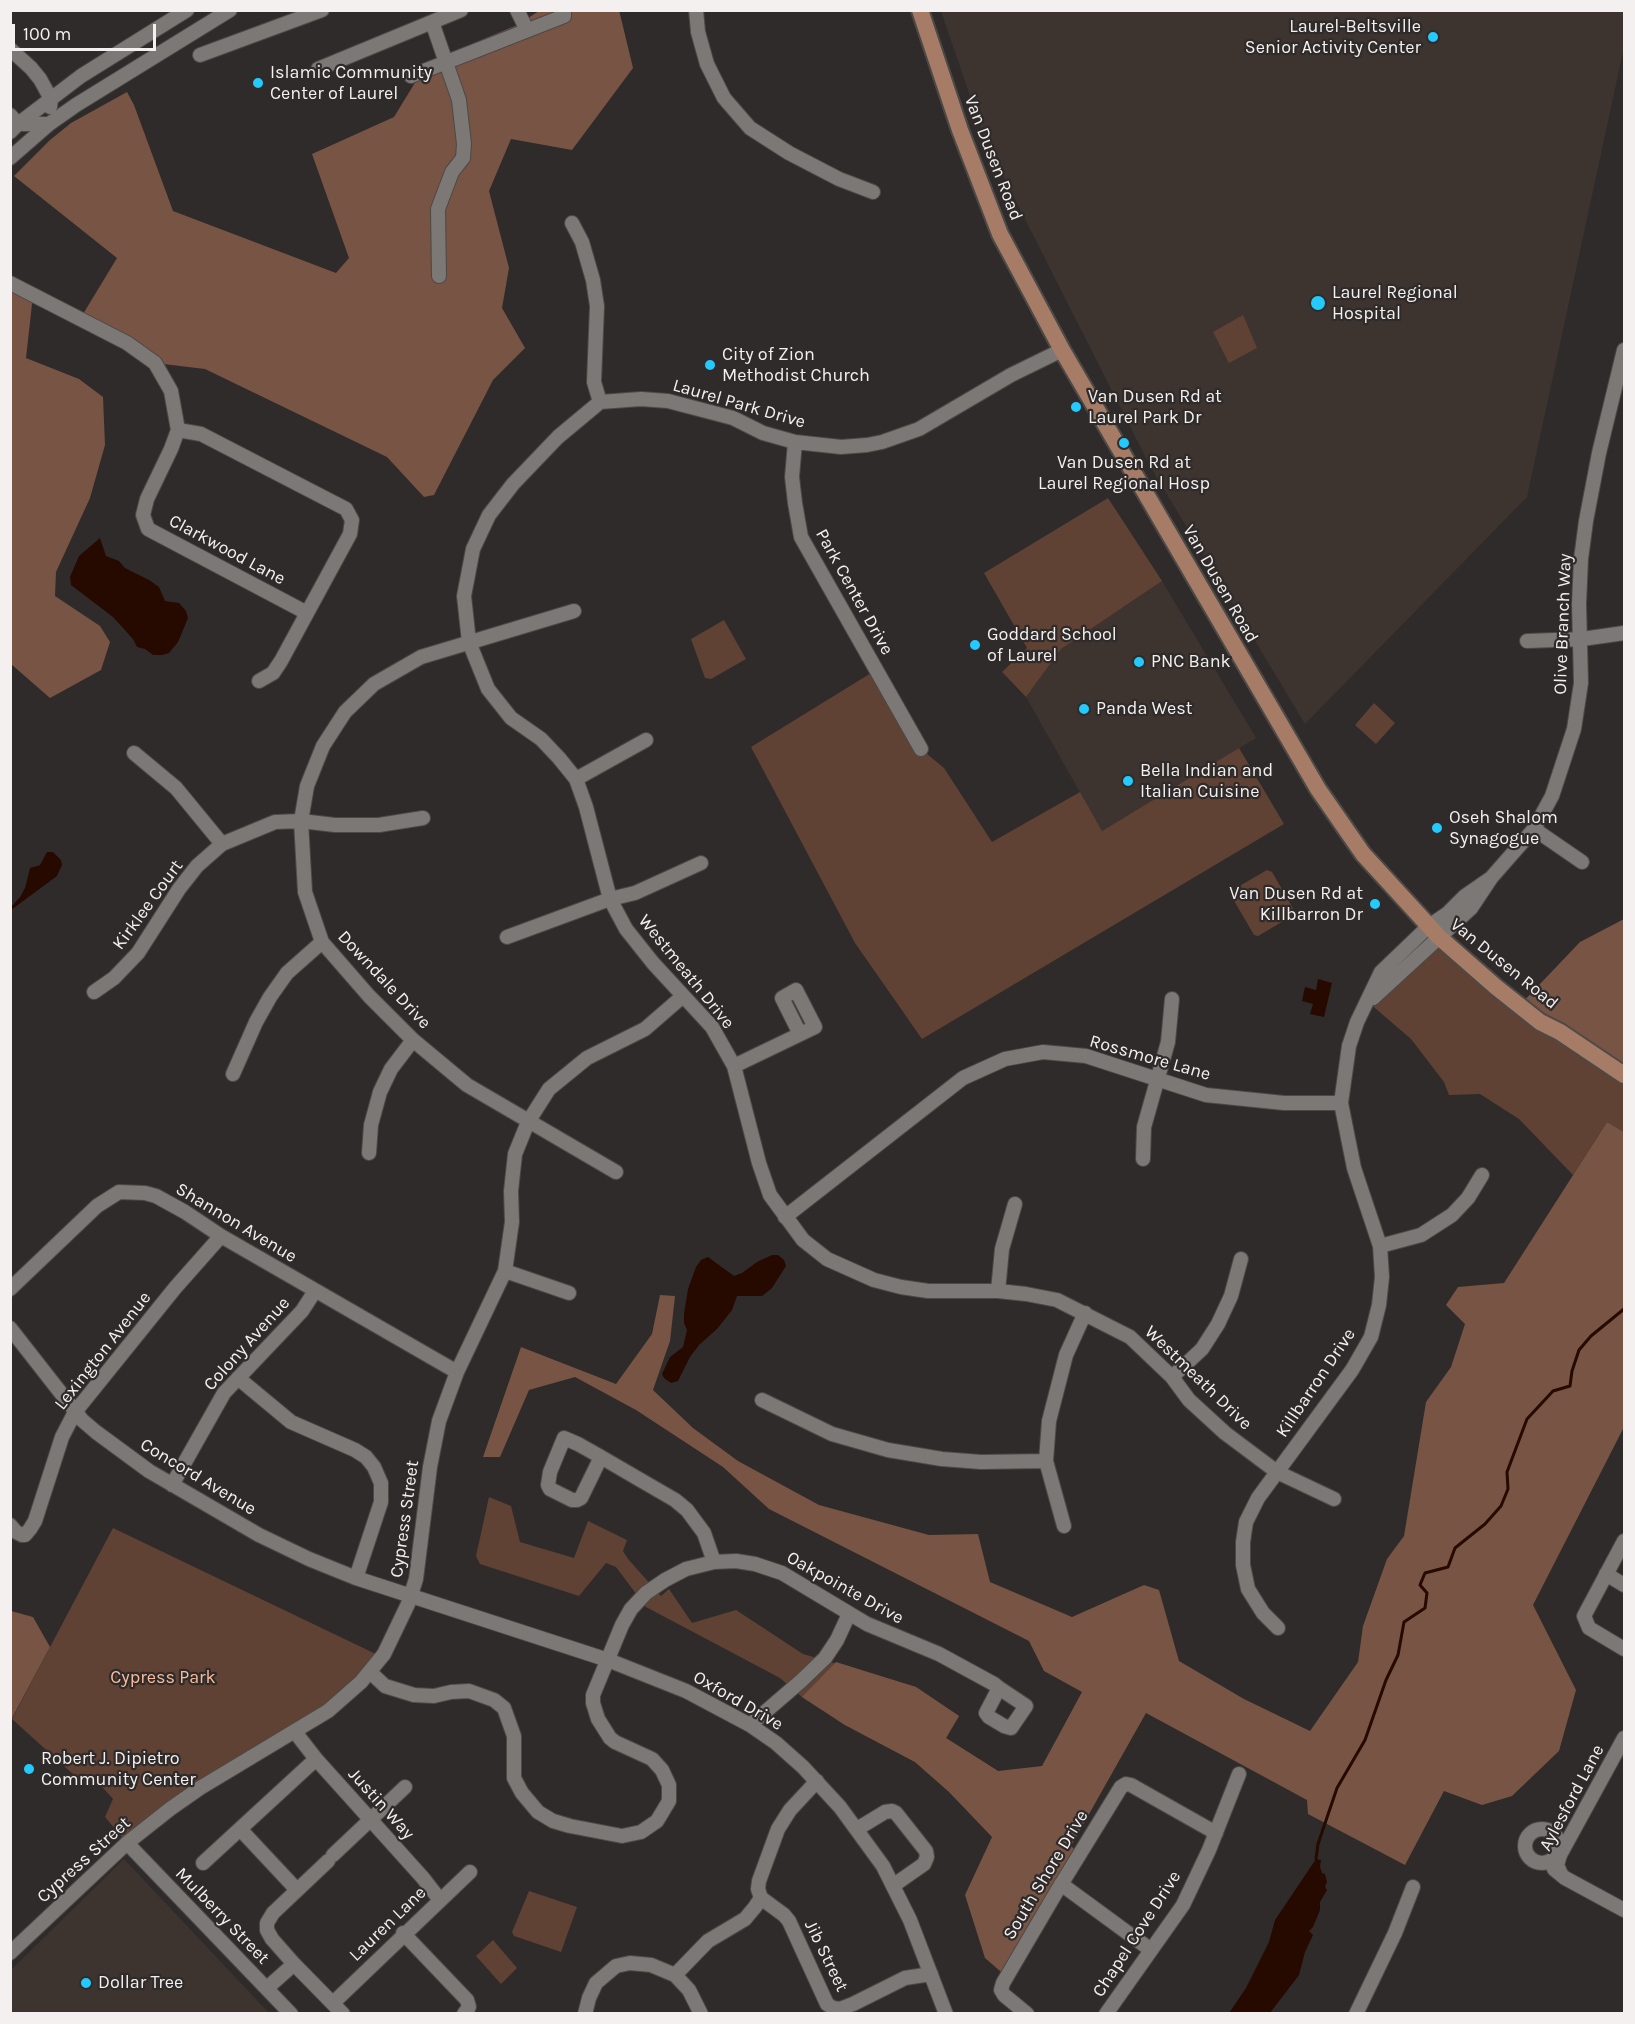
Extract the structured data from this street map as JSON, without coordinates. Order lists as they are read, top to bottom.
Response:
{
  "streets": {
    "main road": ["Van Dusen Road"],
    "street": [
      "Laurel Park Drive",
      "Clarkwood Lane",
      "Park Center Drive",
      "Olive Branch Way",
      "Kirklee Court",
      "Westmeath Drive",
      "Downdale Drive",
      "Rossmore Lane",
      "Shannon Avenue",
      "Colony Avenue",
      "Lexington Avenue",
      "Killbarron Drive",
      "Concord Avenue",
      "Cypress Street",
      "Oakpointe Drive",
      "Oxford Drive",
      "Aylesford Lane",
      "Justin Way",
      "South Shore Drive",
      "Mulberry Street",
      "Lauren Lane",
      "Chapel Cove Drive",
      "Jib Street"
    ]
  },
  "crossings": [
    ["Van Dusen Road", "Laurel Park Drive"],
    ["Van Dusen Road", "Olive Branch Way"],
    ["Van Dusen Road", "Killbarron Drive"],
    ["Laurel Park Drive", "Park Center Drive"],
    ["Laurel Park Drive", "Westmeath Drive"],
    ["Olive Branch Way", "Killbarron Drive"],
    ["Kirklee Court", "Downdale Drive"],
    ["Westmeath Drive", "Downdale Drive"],
    ["Westmeath Drive", "Rossmore Lane"],
    ["Westmeath Drive", "Killbarron Drive"],
    ["Westmeath Drive", "Cypress Street"],
    ["Downdale Drive", "Cypress Street"],
    ["Rossmore Lane", "Killbarron Drive"],
    ["Shannon Avenue", "Colony Avenue"],
    ["Shannon Avenue", "Lexington Avenue"],
    ["Shannon Avenue", "Cypress Street"],
    ["Colony Avenue", "Concord Avenue"],
    ["Lexington Avenue", "Concord Avenue"],
    ["Concord Avenue", "Cypress Street"],
    ["Concord Avenue", "Oxford Drive"],
    ["Cypress Street", "Oakpointe Drive"],
    ["Cypress Street", "Oxford Drive"],
    ["Cypress Street", "Justin Way"],
    ["Cypress Street", "Mulberry Street"],
    ["Oakpointe Drive", "Oxford Drive"],
    ["Oxford Drive", "Jib Street"],
    ["Justin Way", "Lauren Lane"],
    ["South Shore Drive", "Chapel Cove Drive"]
  ],
  "parks": ["Cypress Park"],
  "places": [
    "Laurel-Beltsville Senior Activity Center",
    "Islamic Community Center of Laurel",
    "Laurel Regional Hospital",
    "City of Zion Methodist Church",
    "Van Dusen Rd at Laurel Park Dr",
    "Van Dusen Rd at Laurel Regional Hosp",
    "Goddard School of Laurel",
    "PNC Bank",
    "Panda West",
    "Bella Indian and Italian Cuisine",
    "Oseh Shalom Synagogue",
    "Van Dusen Rd at Killbarron Dr",
    "Robert J. Dipietro Community Center",
    "Dollar Tree"
  ],
  "scale_bar": "100 m"
}
